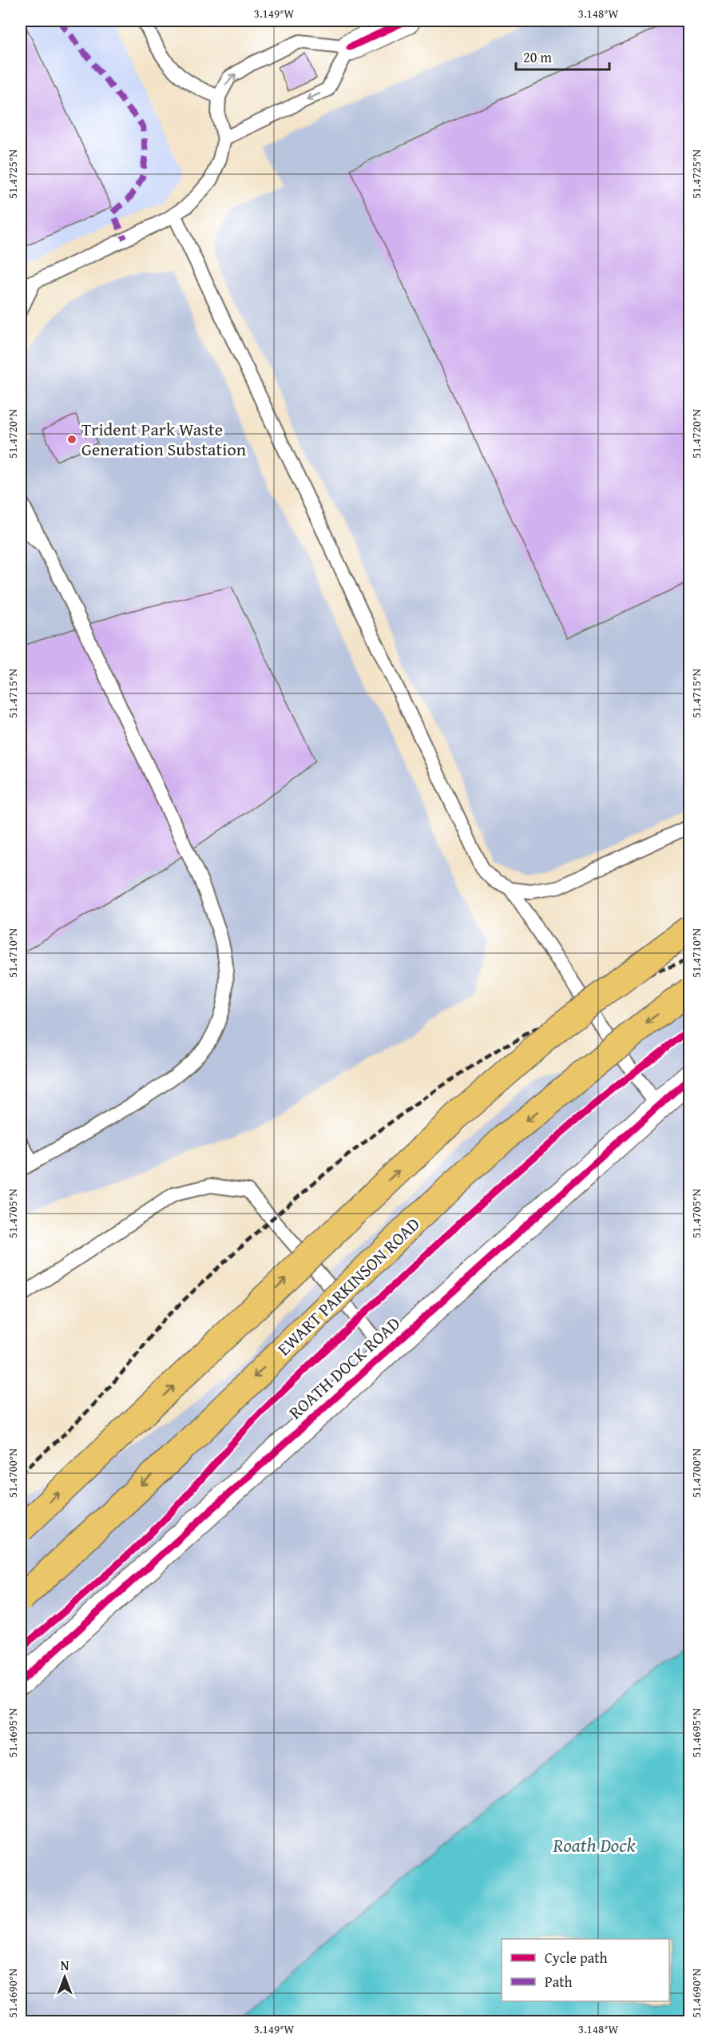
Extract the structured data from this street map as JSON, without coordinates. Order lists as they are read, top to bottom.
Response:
{
  "streets": {
    "main road": ["EWART PARKINSON ROAD"],
    "street": ["ROATH DOCK ROAD"]
  },
  "water": ["Roath Dock"],
  "places": ["Trident Park Waste Generation Substation"],
  "legend": ["Cycle path", "Path"],
  "scale_bar": "20 m",
  "north": "top",
  "coordinates": [
    "3.149°W",
    "3.148°W",
    "51.4725°N",
    "51.4720°N",
    "51.4715°N",
    "51.4710°N",
    "51.4705°N",
    "51.4700°N",
    "51.4695°N",
    "51.4690°N"
  ]
}
